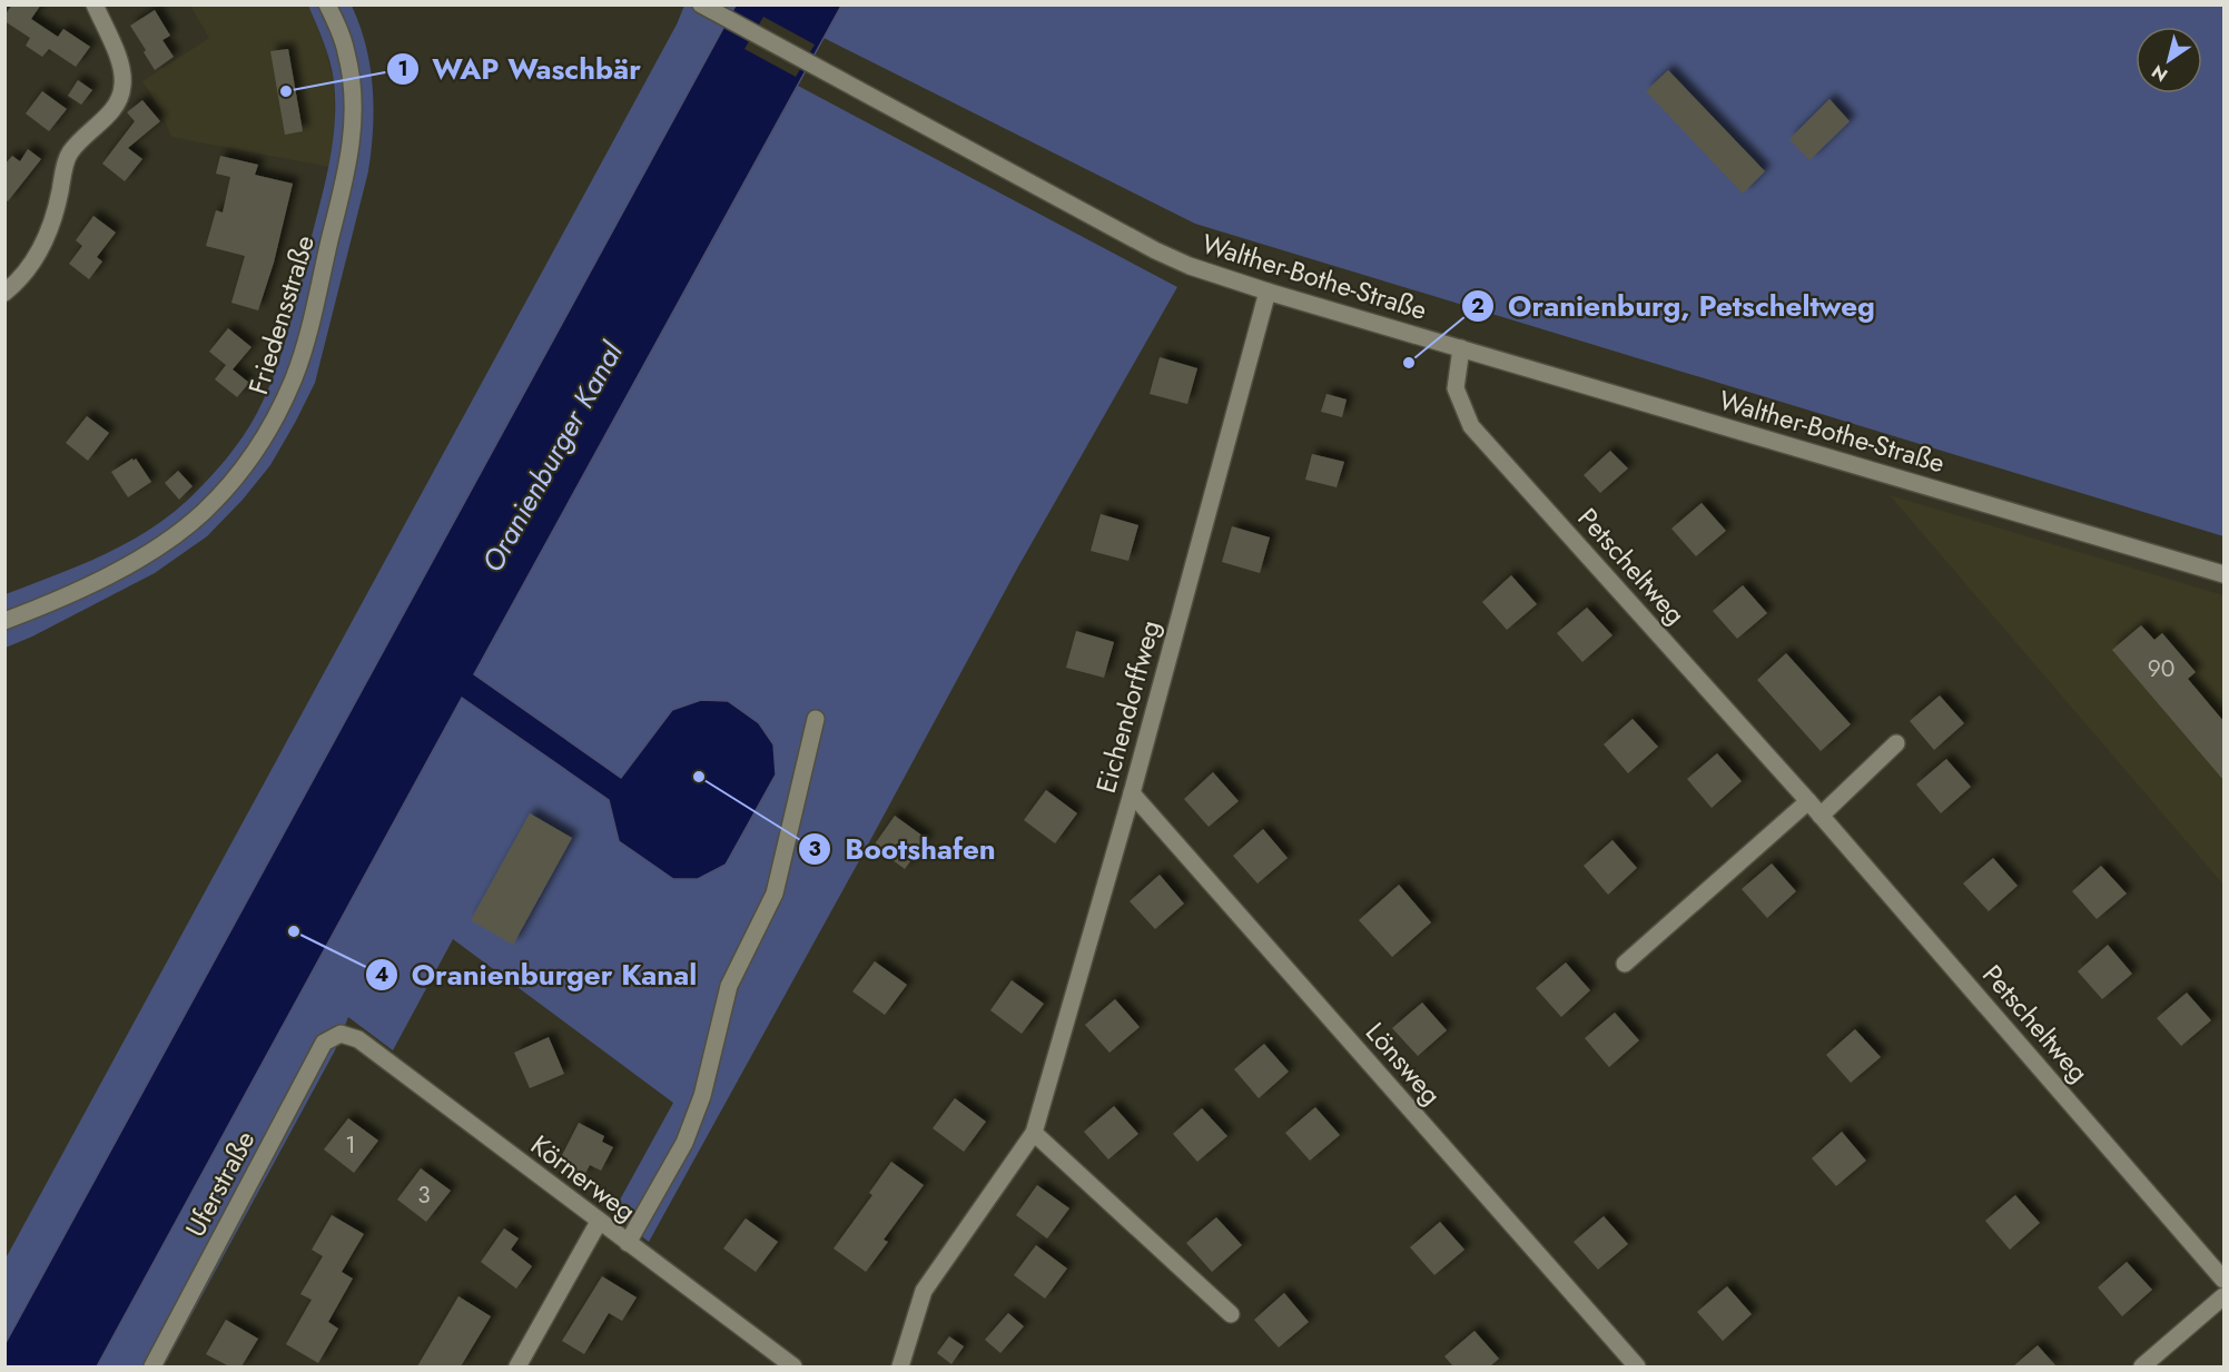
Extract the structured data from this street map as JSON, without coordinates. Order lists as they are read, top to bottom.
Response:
{
  "streets": {
    "street": [
      "Walther-Bothe-Straße",
      "Friedensstraße",
      "Petscheltweg",
      "Eichendorffweg",
      "Lönsweg",
      "Körnerweg",
      "Uferstraße"
    ]
  },
  "crossings": [
    ["Walther-Bothe-Straße", "Petscheltweg"],
    ["Walther-Bothe-Straße", "Eichendorffweg"],
    ["Eichendorffweg", "Lönsweg"],
    ["Körnerweg", "Uferstraße"]
  ],
  "water": ["Oranienburger Kanal"],
  "places": [
    "WAP Waschbär",
    "Oranienburg, Petscheltweg",
    "Bootshafen",
    "Oranienburger Kanal"
  ],
  "house_numbers": ["90", "1", "3"],
  "north": "bottom left"
}
